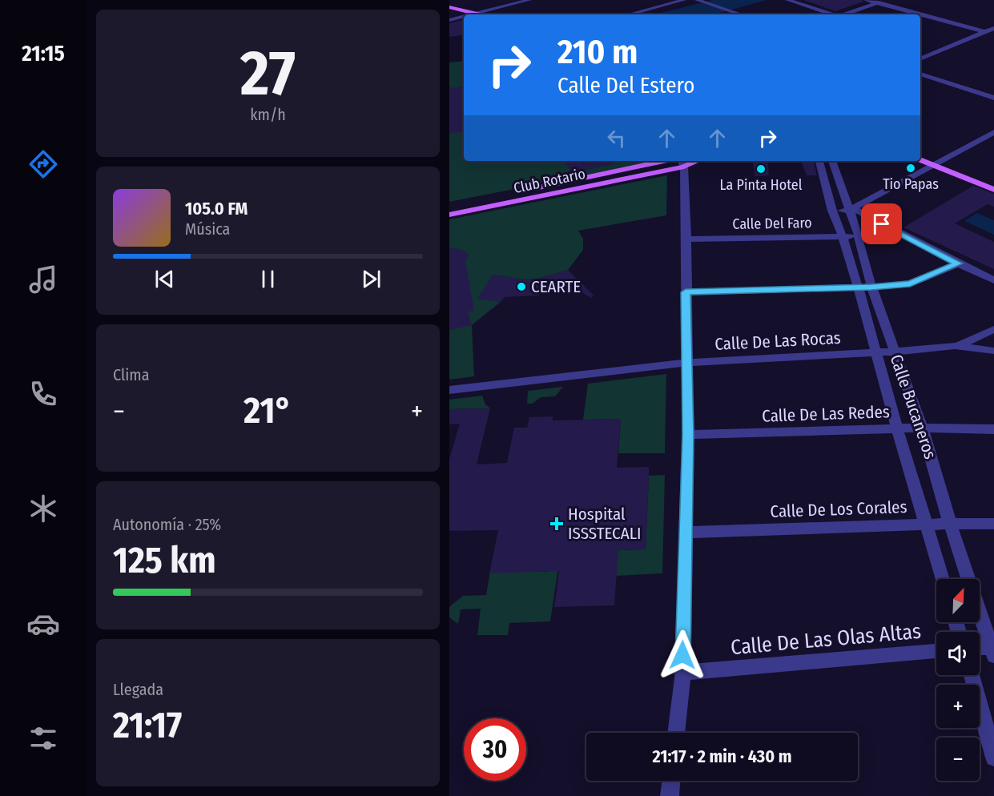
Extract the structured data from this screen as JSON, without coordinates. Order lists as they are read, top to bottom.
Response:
{
  "streets": {
    "main road": ["Club Rotario"],
    "street": [
      "Calle Del Faro",
      "Calle De Las Rocas",
      "Calle Bucaneros",
      "Calle De Las Redes",
      "Calle De Los Corales",
      "Calle De Las Olas Altas"
    ]
  },
  "crossings": [
    ["Calle Del Faro", "Calle Bucaneros"],
    ["Calle De Las Rocas", "Calle Bucaneros"],
    ["Calle Bucaneros", "Calle De Las Redes"],
    ["Calle Bucaneros", "Calle De Los Corales"]
  ],
  "places": {
    "other": ["Tio Papas", "La Pinta Hotel", "CEARTE"],
    "health": ["Hospital ISSSTECALI"]
  },
  "north": "top right",
  "page": {
    "tabs": "21:15",
    "tile": [
      ["27", "km/h"],
      "Clima",
      ["Autonomía · 25%", "125 km"],
      ["Llegada", "21:17"]
    ],
    "turn": ["210 m", "Calle Del Estero"],
    "song": ["105.0 FM", "Música"],
    "heat": ["−", "21°", "+"],
    "map_buttons": ["+", "−"],
    "limit": "30",
    "trip": "21:17 · 2 min · 430 m"
  }
}
